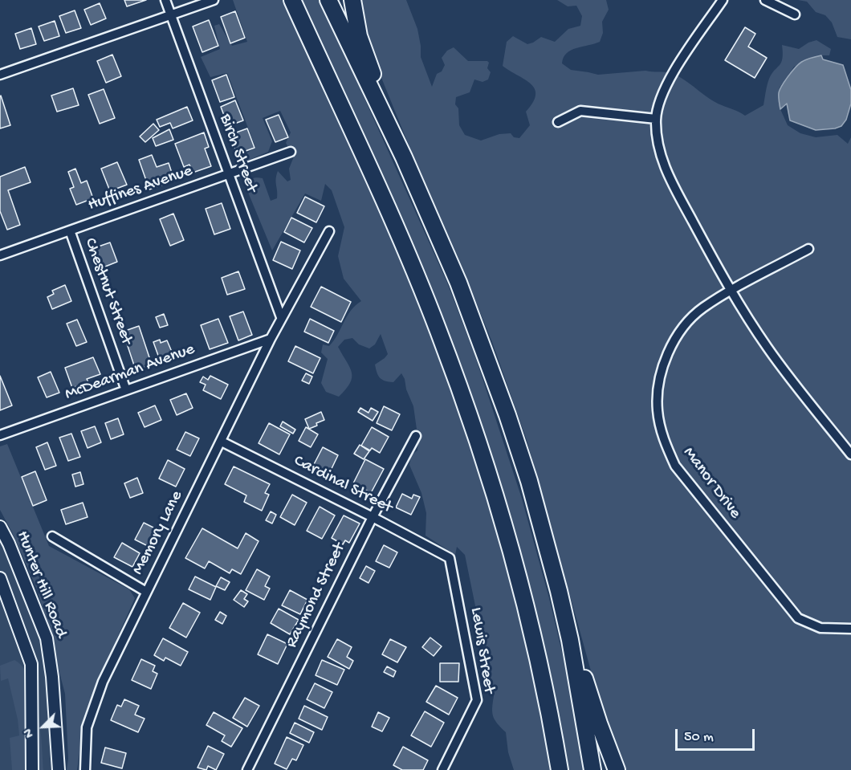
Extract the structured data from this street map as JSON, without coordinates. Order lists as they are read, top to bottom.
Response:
{
  "streets": {
    "street": [
      "Birch Street",
      "Huffines Avenue",
      "Chestnut Street",
      "McDearman Avenue",
      "Manor Drive",
      "Cardinal Street",
      "Memory Lane",
      "Hunter Hill Road",
      "Raymond Street",
      "Lewis Street"
    ]
  },
  "crossings": [
    ["Birch Street", "Huffines Avenue"],
    ["Birch Street", "Memory Lane"],
    ["Huffines Avenue", "Chestnut Street"],
    ["Chestnut Street", "McDearman Avenue"],
    ["McDearman Avenue", "Memory Lane"],
    ["Cardinal Street", "Memory Lane"],
    ["Cardinal Street", "Raymond Street"],
    ["Cardinal Street", "Lewis Street"]
  ],
  "scale_bar": "50 m",
  "north": "bottom left"
}
